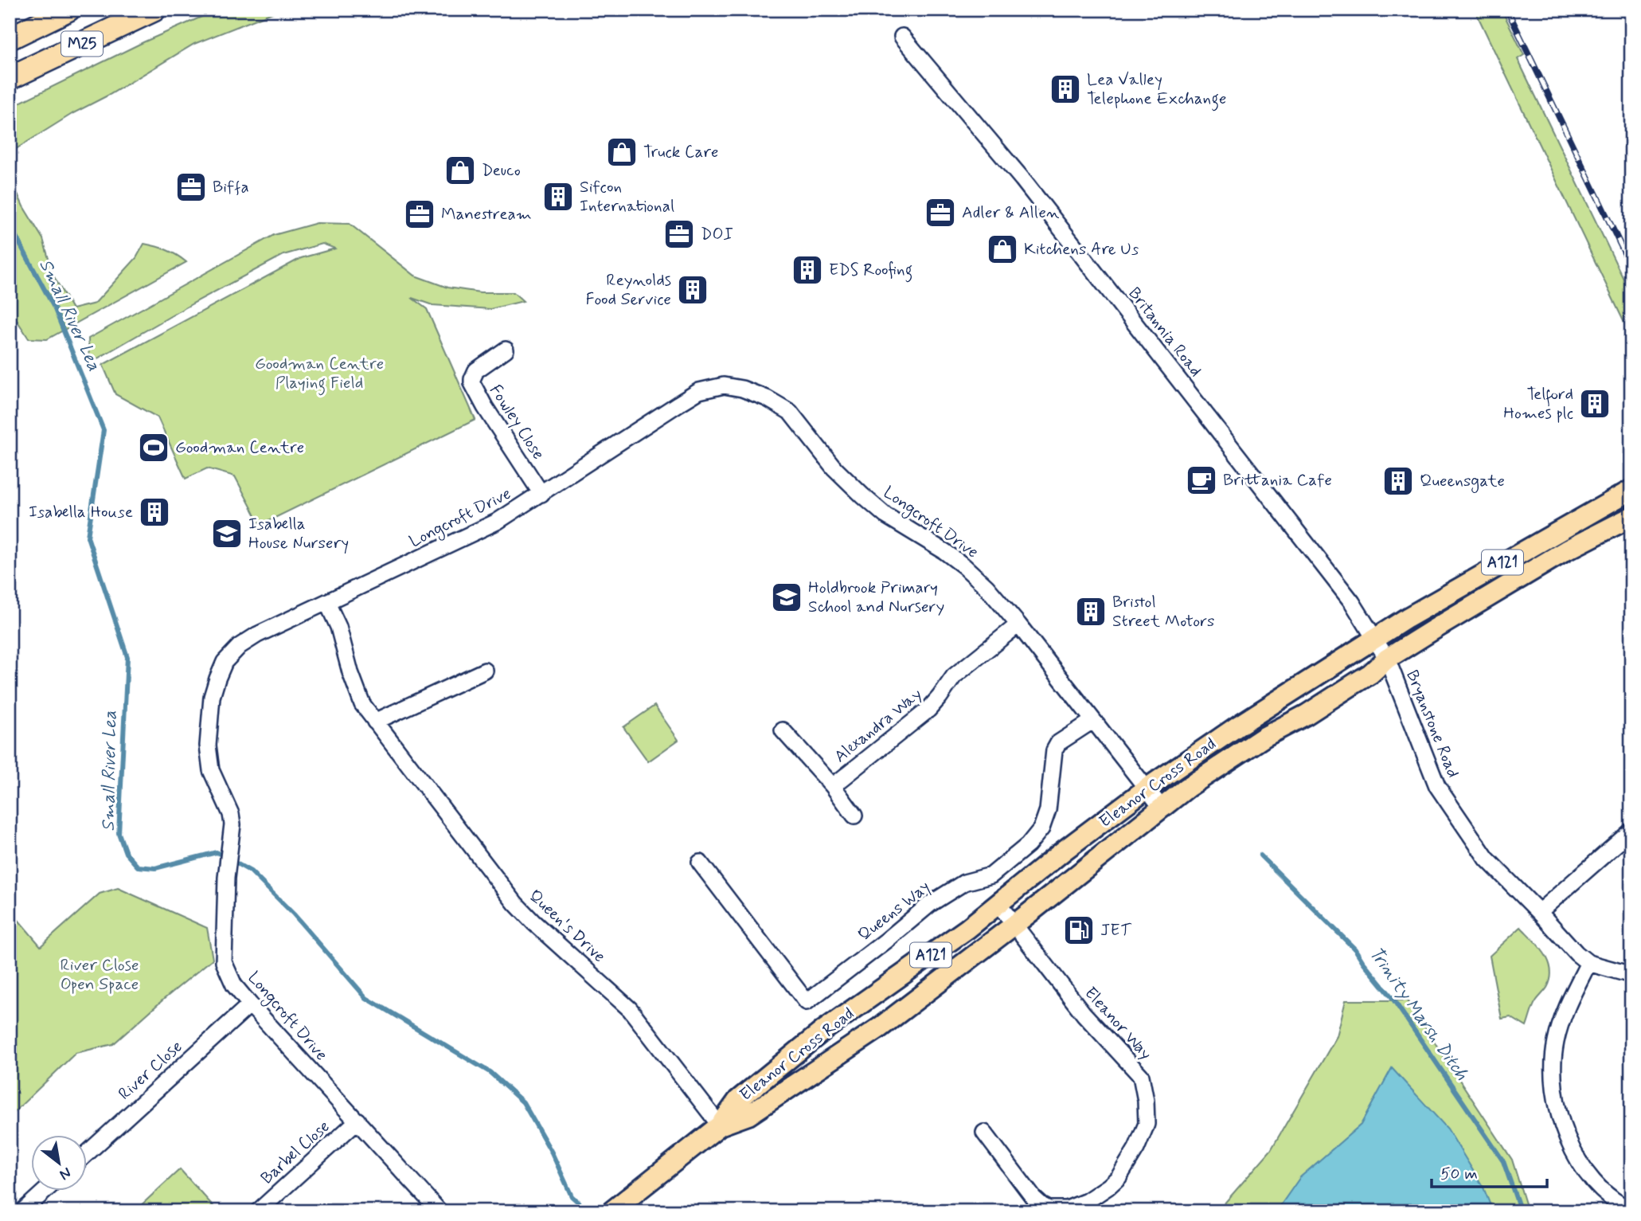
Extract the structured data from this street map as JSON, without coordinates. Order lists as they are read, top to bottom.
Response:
{
  "streets": {
    "highway": ["M25"],
    "main road": ["A121", "Eleanor Cross Road"],
    "street": [
      "Britannia Road",
      "Fowley Close",
      "Longcroft Drive",
      "Bryanstone Road",
      "Alexandra Way",
      "Queens Way",
      "Queen's Drive",
      "Eleanor Way",
      "River Close",
      "Barbel Close"
    ]
  },
  "crossings": [
    ["Britannia Road", "Bryanstone Road"],
    ["Britannia Road", "Eleanor Cross Road"],
    ["Fowley Close", "Longcroft Drive"],
    ["Longcroft Drive", "Alexandra Way"],
    ["Longcroft Drive", "Eleanor Cross Road"],
    ["Longcroft Drive", "Queens Way"],
    ["Longcroft Drive", "Queen's Drive"],
    ["Longcroft Drive", "River Close"],
    ["Longcroft Drive", "Barbel Close"],
    ["Bryanstone Road", "Eleanor Cross Road"],
    ["Eleanor Cross Road", "Queen's Drive"],
    ["Eleanor Cross Road", "Eleanor Way"]
  ],
  "water": ["Small River Lea", "Trinity Marsh Ditch"],
  "parks": ["Goodman Centre Playing Field", "River Close Open Space"],
  "places": {
    "building": [
      "Lea Valley Telephone Exchange",
      "Sifcon International",
      "EDS Roofing",
      "Reynolds Food Service",
      "Telford Homes plc",
      "Queensgate",
      "Isabella House",
      "Bristol Street Motors"
    ],
    "shop": ["Truck Care", "Deuco", "Kitchens Are Us"],
    "office": [
      "Biffa",
      "Adler & Allen",
      "Manestream",
      "DOI"
    ],
    "sports": ["Goodman Centre"],
    "cafe": ["Brittania Cafe"],
    "school or university": ["Isabella House Nursery", "Holdbrook Primary School and Nursery"],
    "fuel station": ["JET"]
  },
  "scale_bar": "50 m",
  "north": "bottom right"
}
